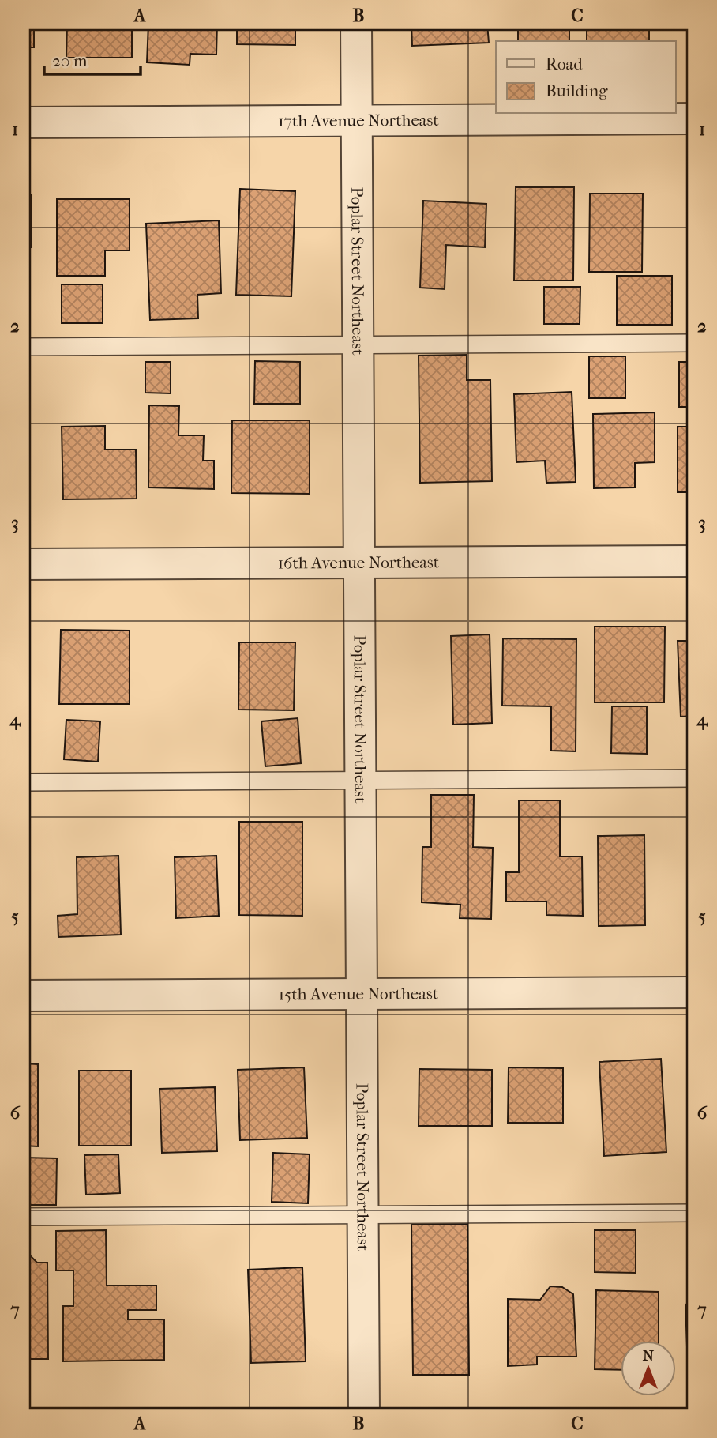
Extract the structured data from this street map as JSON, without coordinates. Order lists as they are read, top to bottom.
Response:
{
  "streets": {
    "street": [
      "17th Avenue Northeast",
      "Poplar Street Northeast",
      "16th Avenue Northeast",
      "15th Avenue Northeast"
    ]
  },
  "crossings": [
    ["17th Avenue Northeast", "Poplar Street Northeast"],
    ["Poplar Street Northeast", "16th Avenue Northeast"],
    ["Poplar Street Northeast", "15th Avenue Northeast"]
  ],
  "legend": ["Road", "Building"],
  "scale_bar": "20 m",
  "north": "top",
  "grid": {
    "columns": ["A", "B", "C"],
    "rows": [
      "1",
      "2",
      "3",
      "4",
      "5",
      "6",
      "7"
    ]
  }
}
